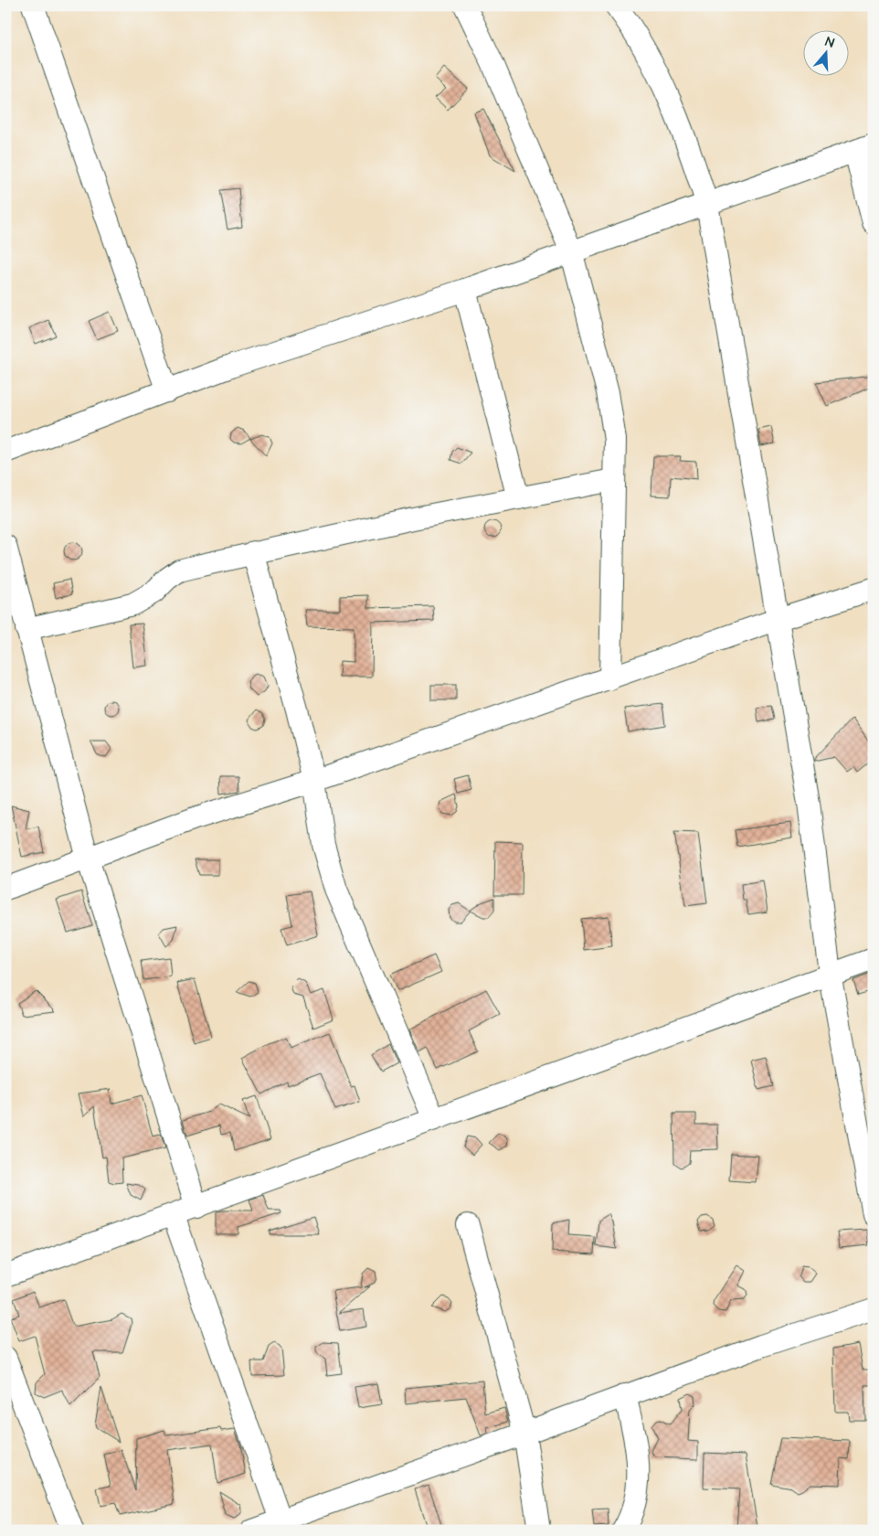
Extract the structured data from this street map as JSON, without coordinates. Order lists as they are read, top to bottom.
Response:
{
  "north": "top"
}
